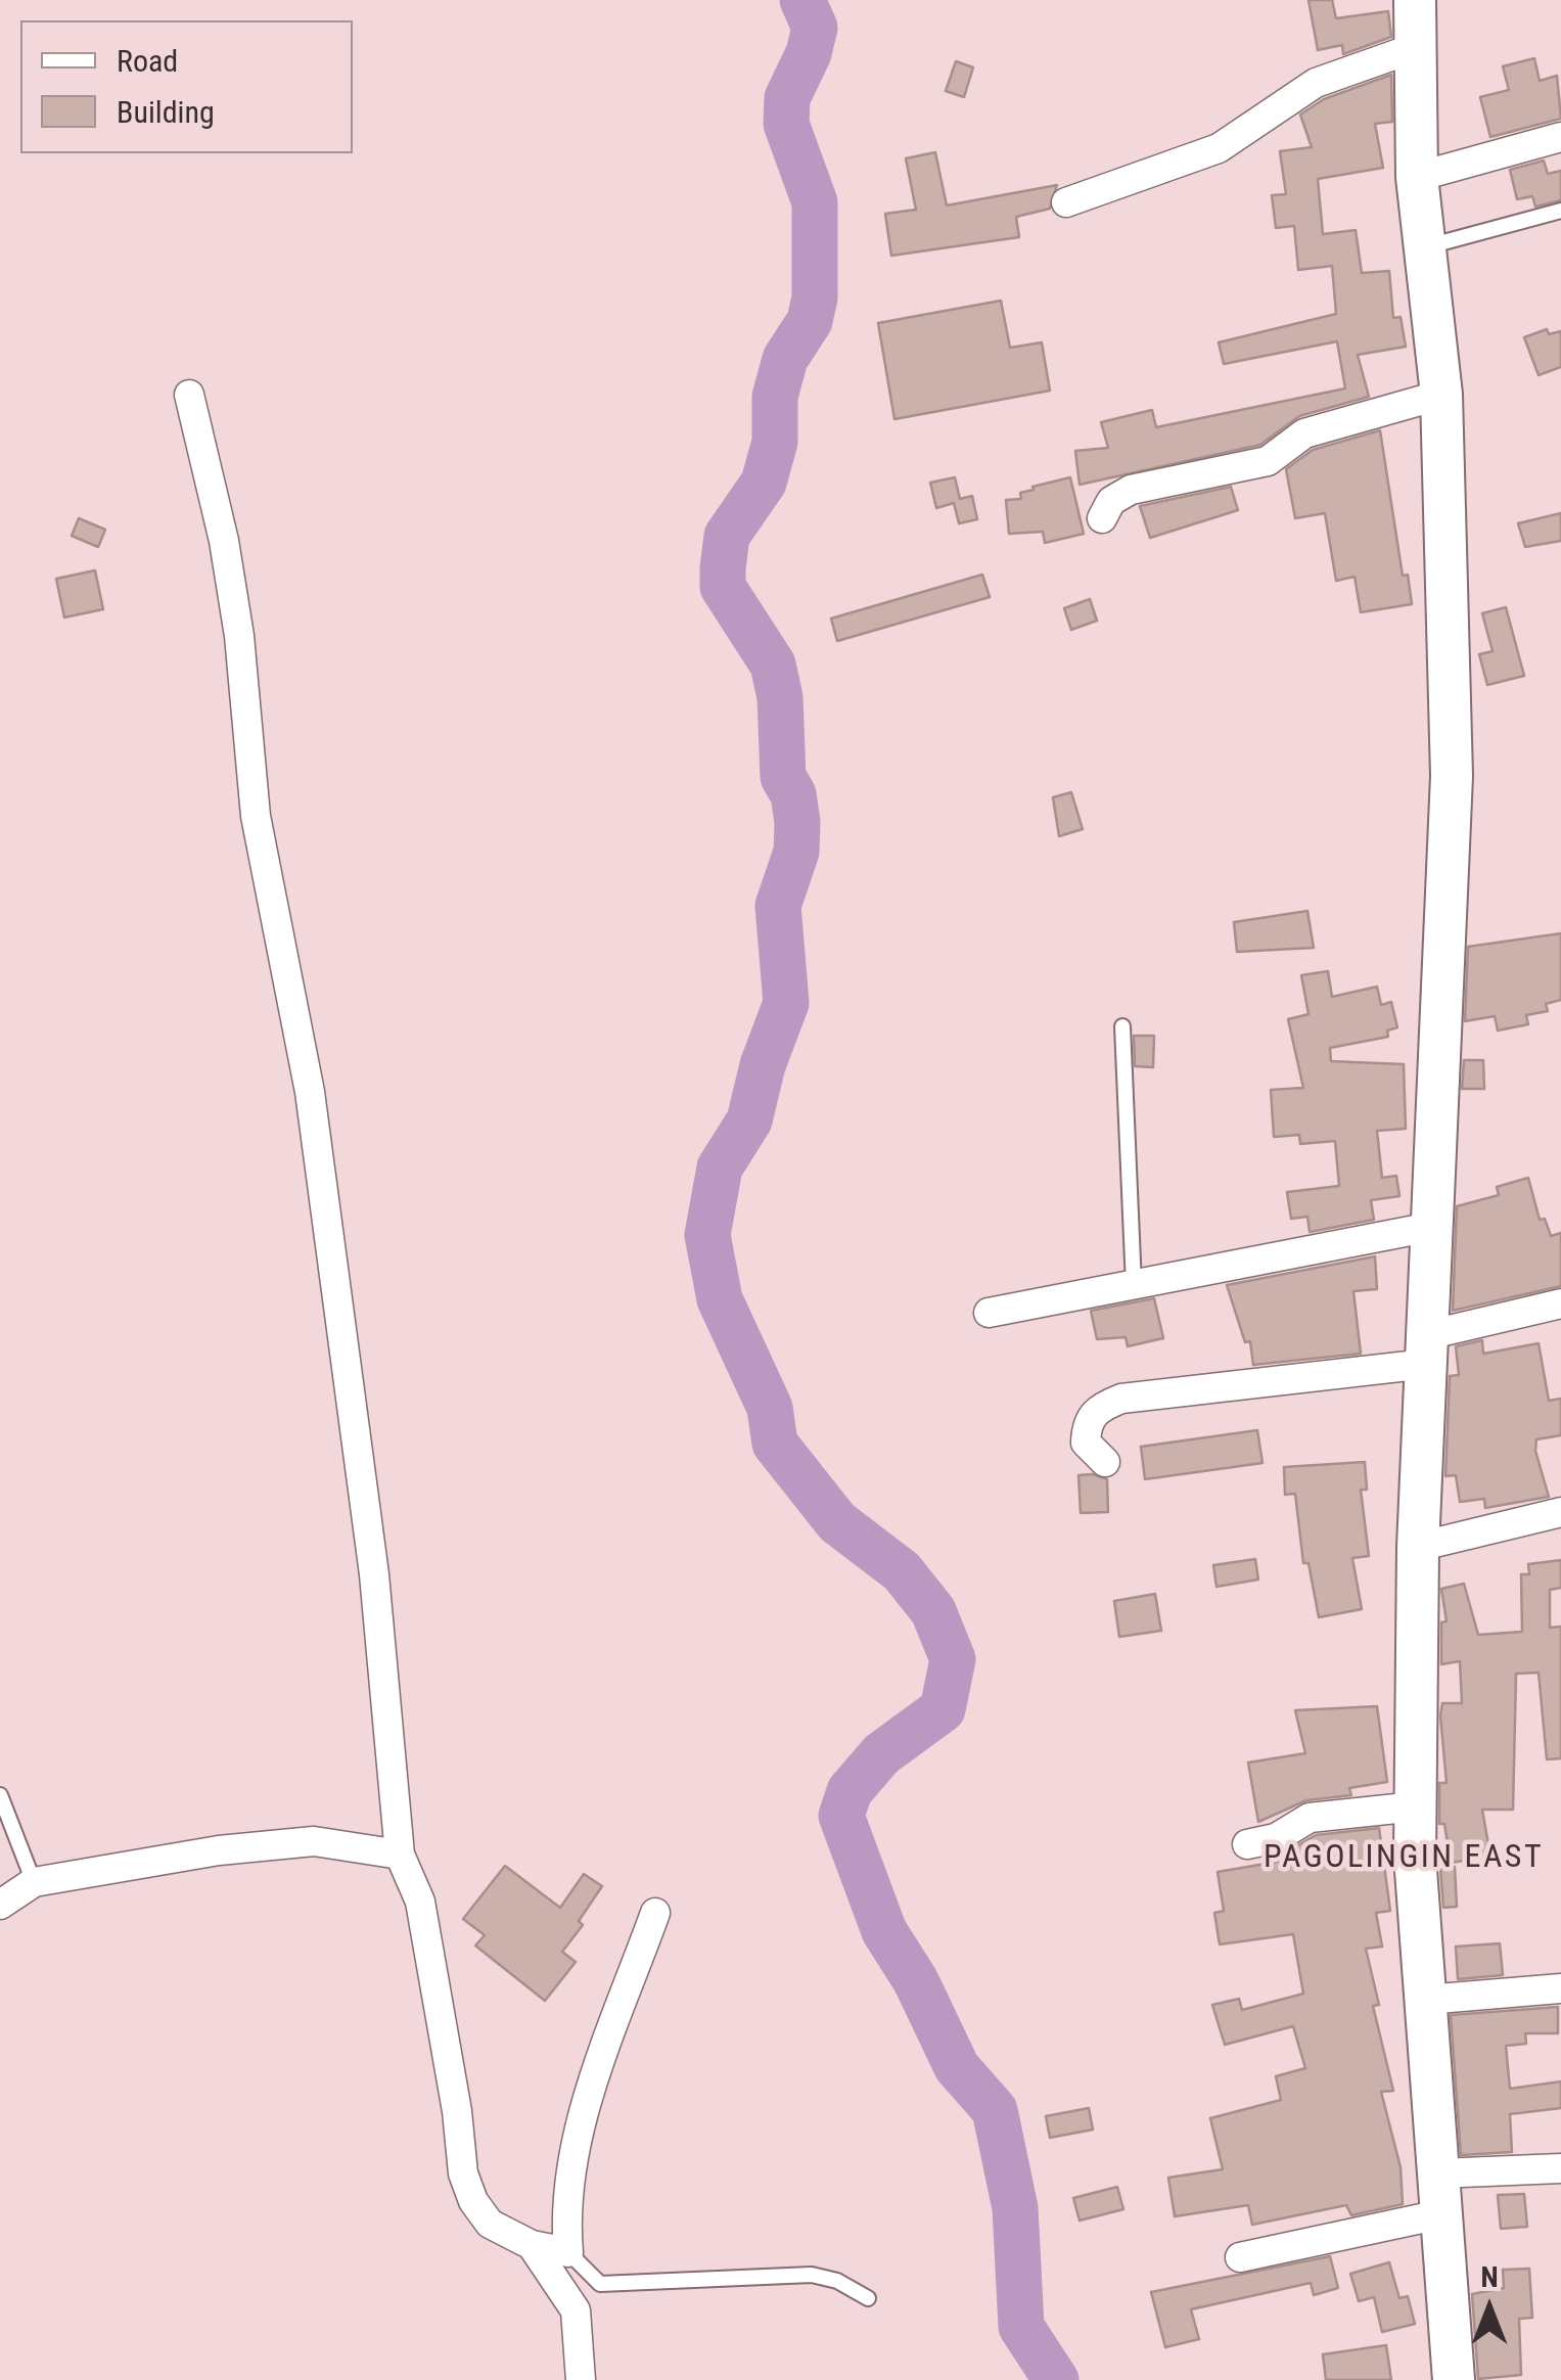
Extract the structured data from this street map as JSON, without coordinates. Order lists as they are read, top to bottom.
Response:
{
  "districts": ["PAGOLINGIN EAST"],
  "legend": ["Road", "Building"],
  "north": "top"
}
